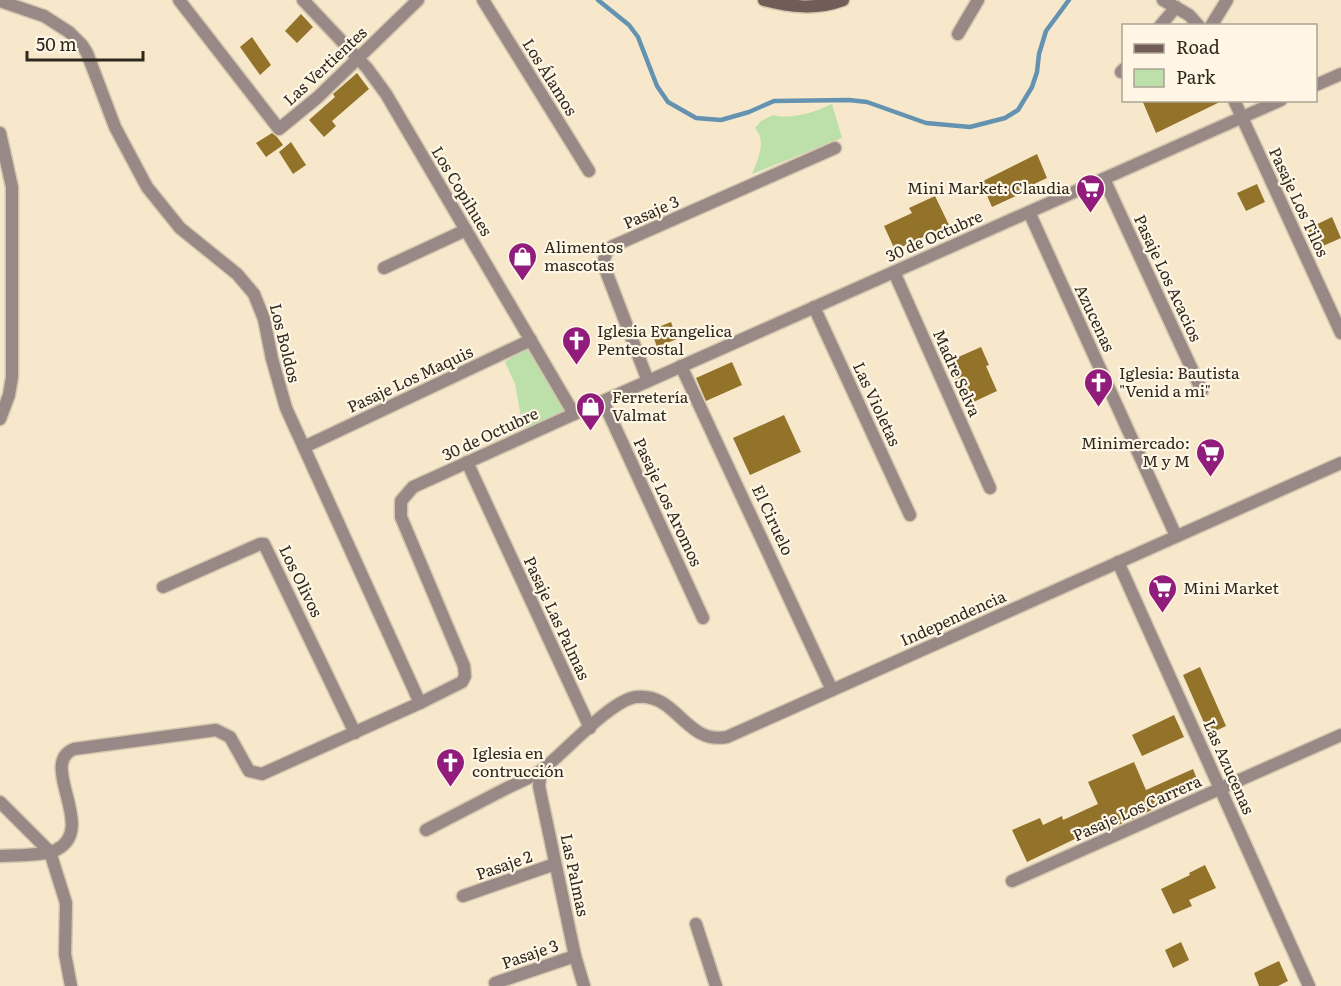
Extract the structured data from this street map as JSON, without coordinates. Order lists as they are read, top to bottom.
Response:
{
  "streets": {
    "street": [
      "Las Vertientes",
      "Los Álamos",
      "Los Copihues",
      "Pasaje Los Tilos",
      "Pasaje 3",
      "30 de Octubre",
      "Pasaje Los Acacios",
      "Azucenas",
      "Los Boldos",
      "Madre Selva",
      "Pasaje Los Maquis",
      "Las Violetas",
      "Pasaje Los Aromos",
      "El Ciruelo",
      "Los Olivos",
      "Pasaje Las Palmas",
      "Independencia",
      "Las Azucenas",
      "Pasaje Los Carrera",
      "Pasaje 2",
      "Las Palmas"
    ]
  },
  "crossings": [
    ["Las Vertientes", "Los Copihues"],
    ["Los Copihues", "30 de Octubre"],
    ["Los Copihues", "Pasaje Los Maquis"],
    ["Pasaje Los Tilos", "30 de Octubre"],
    ["Pasaje 3", "30 de Octubre"],
    ["Pasaje 3", "Las Palmas"],
    ["30 de Octubre", "Pasaje Los Acacios"],
    ["30 de Octubre", "Azucenas"],
    ["30 de Octubre", "Los Boldos"],
    ["30 de Octubre", "Madre Selva"],
    ["30 de Octubre", "Las Violetas"],
    ["30 de Octubre", "Pasaje Los Aromos"],
    ["30 de Octubre", "El Ciruelo"],
    ["30 de Octubre", "Los Olivos"],
    ["30 de Octubre", "Pasaje Las Palmas"],
    ["Azucenas", "Independencia"],
    ["Los Boldos", "Pasaje Los Maquis"],
    ["El Ciruelo", "Independencia"],
    ["Pasaje Las Palmas", "Independencia"],
    ["Independencia", "Las Azucenas"],
    ["Las Azucenas", "Pasaje Los Carrera"],
    ["Pasaje 2", "Las Palmas"]
  ],
  "places": {
    "supermarket": ["Mini Market: Claudia", "Minimercado: M y M", "Mini Market"],
    "shop": ["Alimentos mascotas", "Ferretería Valmat"],
    "church": ["Iglesia Evangelica Pentecostal", "Iglesia: Bautista \"Venid a mi\"", "Iglesia en contrucción"]
  },
  "legend": ["Road", "Park"],
  "scale_bar": "50 m"
}
